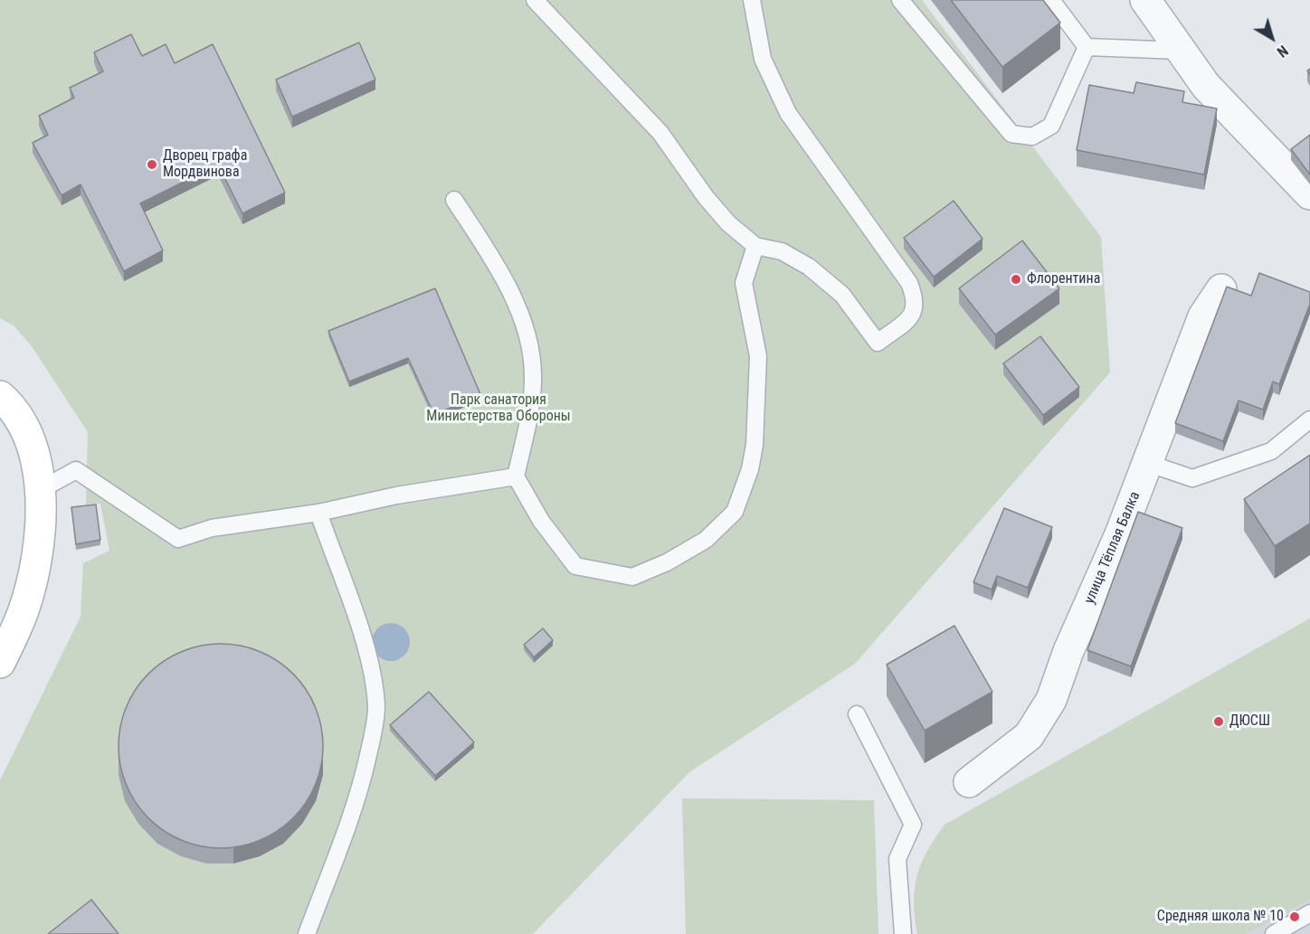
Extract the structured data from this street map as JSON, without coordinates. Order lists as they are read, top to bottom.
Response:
{
  "streets": {
    "street": ["улица Тёплая Балка"]
  },
  "parks": ["Парк санатория Министерства Обороны"],
  "places": [
    "Дворец графа Мордвинова",
    "Флорентина",
    "ДЮСШ",
    "Средняя школа № 10"
  ],
  "north": "bottom right"
}
